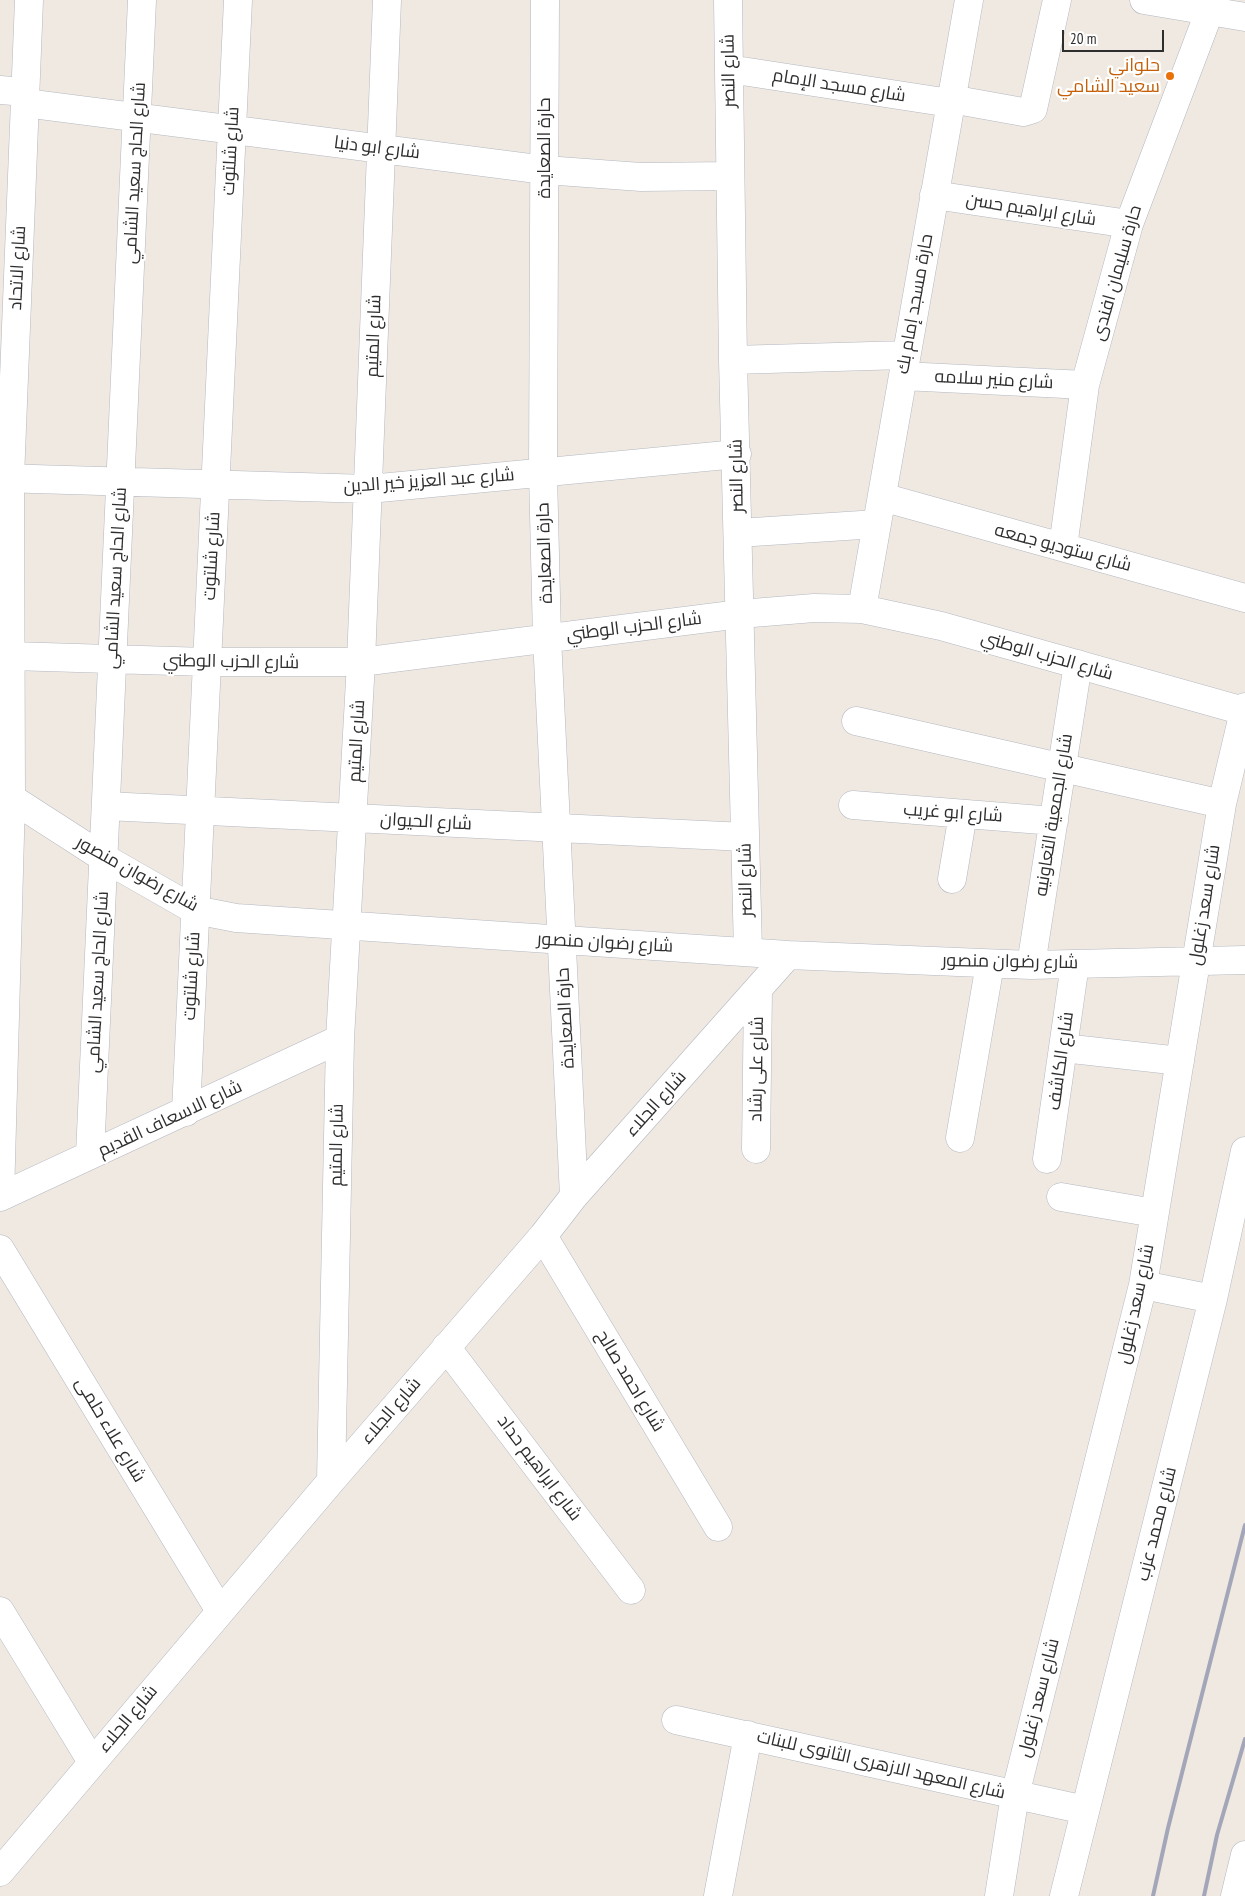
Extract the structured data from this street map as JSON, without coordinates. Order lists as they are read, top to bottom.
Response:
{
  "streets": {
    "street": [
      "شارع النصر",
      "شارع مسجد الإمام",
      "شارع ابو دنيا",
      "حارة الصعايدة",
      "شارع شلتوت",
      "شارع الحاج سعيد الشامي",
      "شارع ابراهيم حسن",
      "شارع الاتحاد",
      "حارة سليمان افندى",
      "حارة مسجد إمام بك",
      "شارع المتيم",
      "شارع منير سلامه",
      "شارع عبد العزيز خير الدين",
      "شارع ستوديو جمعه",
      "شارع الحزب الوطني",
      "شارع ابو غريب",
      "شارع الجمعية التعاونيه",
      "شارع الحيوان",
      "شارع رضوان منصور",
      "شارع سعد زغلول",
      "شارع الكاشف",
      "شارع على رشاد",
      "شارع الجلاء",
      "شارع الاسعاف القديم",
      "شارع احمد صالح",
      "شارع علاء حلمى",
      "شارع ابراهيم حداد",
      "شارع محمد عزب",
      "شارع المعهد الازهرى الثانوى للبنات"
    ]
  },
  "crossings": [
    ["شارع النصر", "شارع مسجد الإمام"],
    ["شارع النصر", "شارع ابو دنيا"],
    ["شارع النصر", "شارع منير سلامه"],
    ["شارع النصر", "شارع عبد العزيز خير الدين"],
    ["شارع النصر", "شارع الحزب الوطني"],
    ["شارع النصر", "شارع الحيوان"],
    ["شارع النصر", "شارع رضوان منصور"],
    ["شارع مسجد الإمام", "حارة مسجد إمام بك"],
    ["شارع ابو دنيا", "حارة الصعايدة"],
    ["شارع ابو دنيا", "شارع شلتوت"],
    ["شارع ابو دنيا", "شارع الحاج سعيد الشامي"],
    ["شارع ابو دنيا", "شارع الاتحاد"],
    ["شارع ابو دنيا", "شارع المتيم"],
    ["حارة الصعايدة", "شارع عبد العزيز خير الدين"],
    ["حارة الصعايدة", "شارع الحزب الوطني"],
    ["حارة الصعايدة", "شارع الحيوان"],
    ["حارة الصعايدة", "شارع رضوان منصور"],
    ["حارة الصعايدة", "شارع الجلاء"],
    ["شارع شلتوت", "شارع عبد العزيز خير الدين"],
    ["شارع شلتوت", "شارع الحزب الوطني"],
    ["شارع شلتوت", "شارع الحيوان"],
    ["شارع شلتوت", "شارع رضوان منصور"],
    ["شارع شلتوت", "شارع الاسعاف القديم"],
    ["شارع الحاج سعيد الشامي", "شارع عبد العزيز خير الدين"],
    ["شارع الحاج سعيد الشامي", "شارع الحزب الوطني"],
    ["شارع الحاج سعيد الشامي", "شارع الحيوان"],
    ["شارع الحاج سعيد الشامي", "شارع رضوان منصور"],
    ["شارع الحاج سعيد الشامي", "شارع الاسعاف القديم"],
    ["شارع ابراهيم حسن", "حارة سليمان افندى"],
    ["شارع ابراهيم حسن", "حارة مسجد إمام بك"],
    ["شارع الاتحاد", "شارع عبد العزيز خير الدين"],
    ["شارع الاتحاد", "شارع الحزب الوطني"],
    ["شارع الاتحاد", "شارع رضوان منصور"],
    ["شارع الاتحاد", "شارع الاسعاف القديم"],
    ["حارة سليمان افندى", "شارع منير سلامه"],
    ["حارة سليمان افندى", "شارع ستوديو جمعه"],
    ["حارة مسجد إمام بك", "شارع منير سلامه"],
    ["حارة مسجد إمام بك", "شارع ستوديو جمعه"],
    ["حارة مسجد إمام بك", "شارع الحزب الوطني"],
    ["شارع المتيم", "شارع عبد العزيز خير الدين"],
    ["شارع المتيم", "شارع الحزب الوطني"],
    ["شارع المتيم", "شارع الحيوان"],
    ["شارع المتيم", "شارع رضوان منصور"],
    ["شارع المتيم", "شارع الجلاء"],
    ["شارع المتيم", "شارع الاسعاف القديم"],
    ["شارع الحزب الوطني", "شارع الجمعية التعاونيه"],
    ["شارع الحزب الوطني", "شارع سعد زغلول"],
    ["شارع ابو غريب", "شارع الجمعية التعاونيه"],
    ["شارع الجمعية التعاونيه", "شارع رضوان منصور"],
    ["شارع رضوان منصور", "شارع سعد زغلول"],
    ["شارع رضوان منصور", "شارع الكاشف"],
    ["شارع رضوان منصور", "شارع الجلاء"],
    ["شارع سعد زغلول", "شارع المعهد الازهرى الثانوى للبنات"],
    ["شارع على رشاد", "شارع الجلاء"],
    ["شارع الجلاء", "شارع احمد صالح"],
    ["شارع الجلاء", "شارع علاء حلمى"],
    ["شارع الجلاء", "شارع ابراهيم حداد"],
    ["شارع محمد عزب", "شارع المعهد الازهرى الثانوى للبنات"]
  ],
  "places": ["حلواني سعيد الشامي"],
  "scale_bar": "20 m"
}
